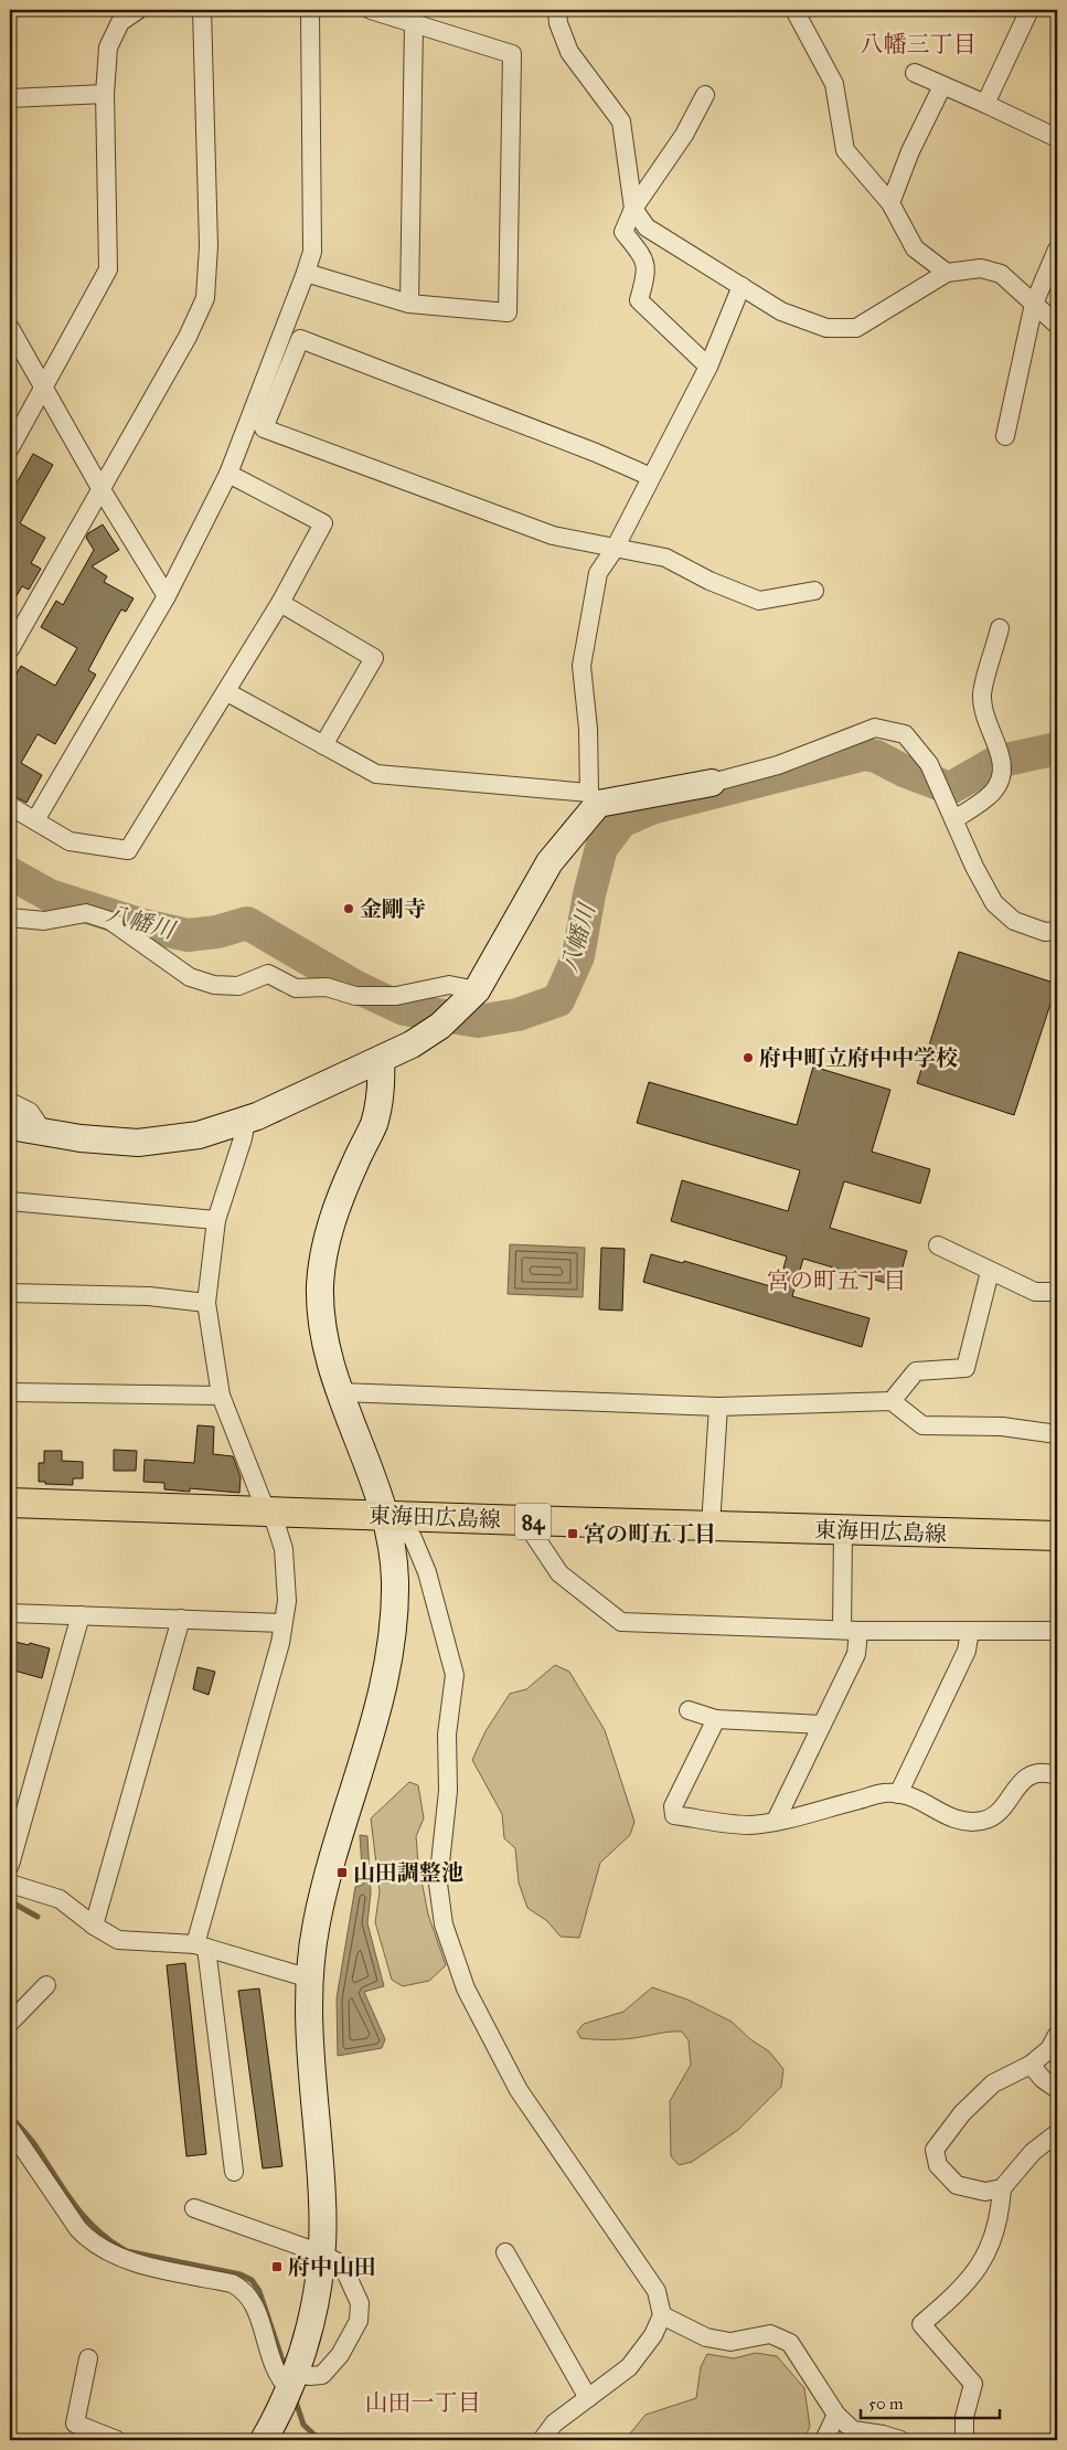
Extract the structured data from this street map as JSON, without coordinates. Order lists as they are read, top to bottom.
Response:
{
  "streets": {
    "main road": ["東海田広島線", "84"]
  },
  "districts": ["八幡三丁目", "宮の町五丁目", "山田一丁目"],
  "water": ["八幡川"],
  "places": {
    "other": ["金剛寺", "府中町立府中中学校"],
    "transit": ["宮の町五丁目", "山田調整池", "府中山田"]
  },
  "scale_bar": "50 m"
}
